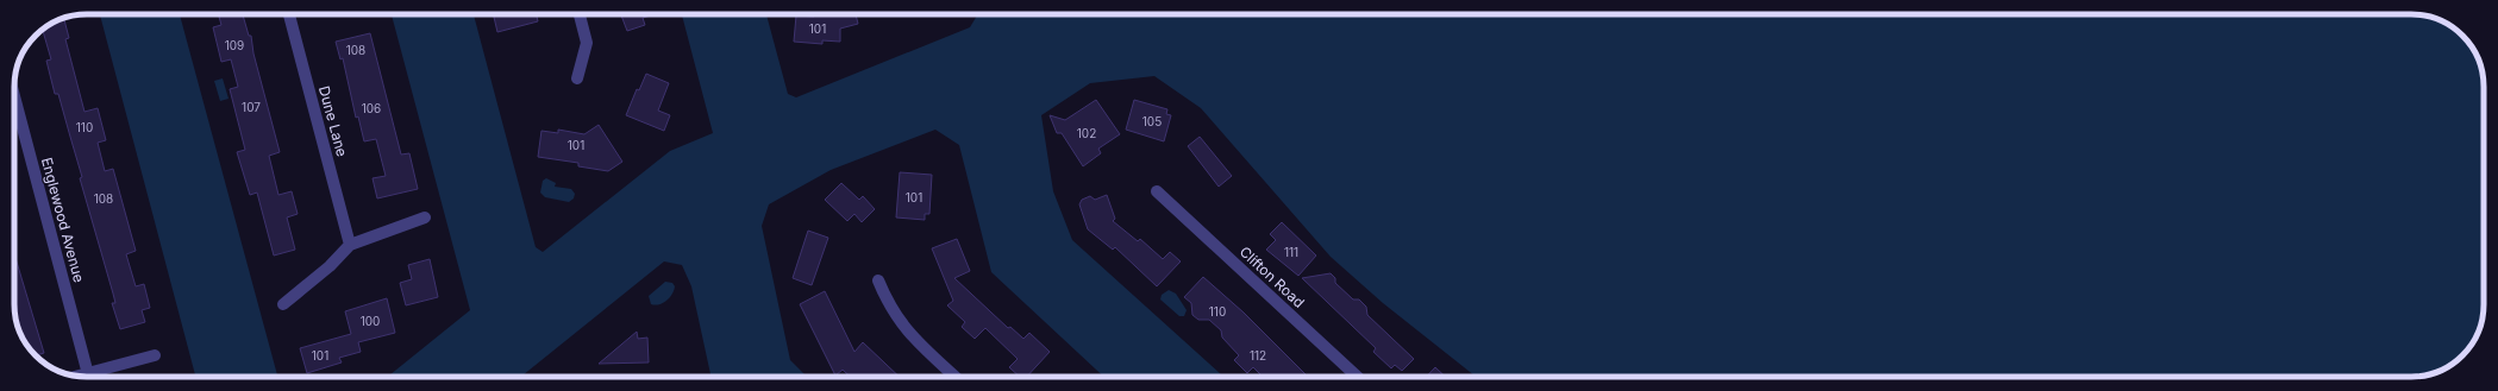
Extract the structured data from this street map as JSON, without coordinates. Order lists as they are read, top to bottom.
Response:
{
  "streets": {
    "street": ["Dune Lane", "Englewood Avenue", "Clifton Road"]
  },
  "house_numbers": [
    "101",
    "109",
    "108",
    "107",
    "106",
    "105",
    "110",
    "102",
    "101",
    "101",
    "108",
    "111",
    "110",
    "100",
    "101",
    "112"
  ]
}
